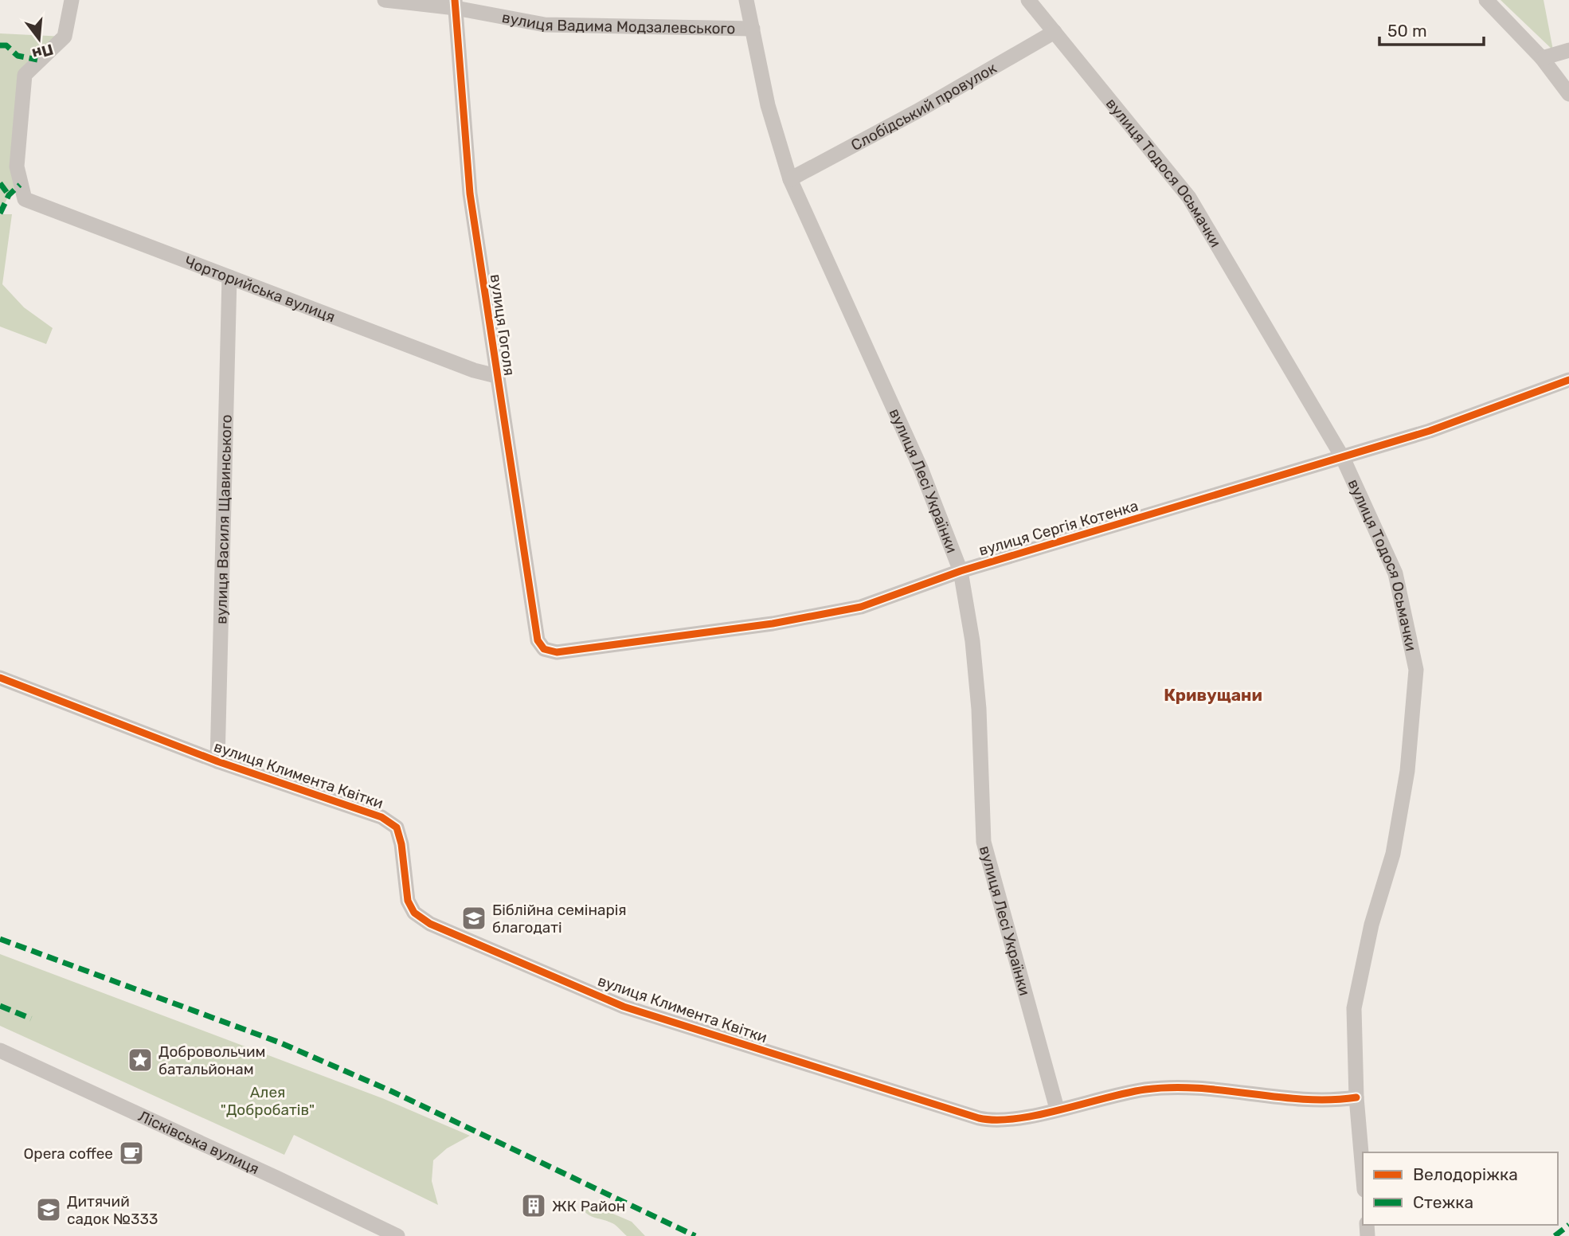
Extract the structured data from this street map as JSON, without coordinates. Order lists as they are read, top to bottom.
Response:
{
  "streets": {
    "street": [
      "вулиця Вадима Модзалевського",
      "Слобідський провулок",
      "вулиця Тодося Осьмачки",
      "Чорторийська вулиця",
      "вулиця Гоголя",
      "вулиця Лесі Українки",
      "вулиця Василя Щавинського",
      "вулиця Сергія Котенка",
      "вулиця Климента Квітки",
      "Лісківська вулиця"
    ]
  },
  "crossings": [
    ["вулиця Вадима Модзалевського", "вулиця Гоголя"],
    ["вулиця Вадима Модзалевського", "вулиця Лесі Українки"],
    ["Слобідський провулок", "вулиця Тодося Осьмачки"],
    ["Слобідський провулок", "вулиця Лесі Українки"],
    ["вулиця Тодося Осьмачки", "вулиця Сергія Котенка"],
    ["вулиця Тодося Осьмачки", "вулиця Климента Квітки"],
    ["Чорторийська вулиця", "вулиця Гоголя"],
    ["Чорторийська вулиця", "вулиця Василя Щавинського"],
    ["вулиця Гоголя", "вулиця Сергія Котенка"],
    ["вулиця Лесі Українки", "вулиця Сергія Котенка"],
    ["вулиця Лесі Українки", "вулиця Климента Квітки"],
    ["вулиця Василя Щавинського", "вулиця Климента Квітки"]
  ],
  "districts": ["Кривущани"],
  "parks": ["Алея \"Добробатів\""],
  "places": {
    "school or university": ["Біблійна семінарія благодаті", "Дитячий садок №333"],
    "place": ["Добровольчим батальйонам"],
    "cafe": ["Opera coffee"],
    "building": ["ЖК Район"]
  },
  "legend": ["Велодоріжка", "Стежка"],
  "scale_bar": "50 m",
  "north": "bottom"
}
